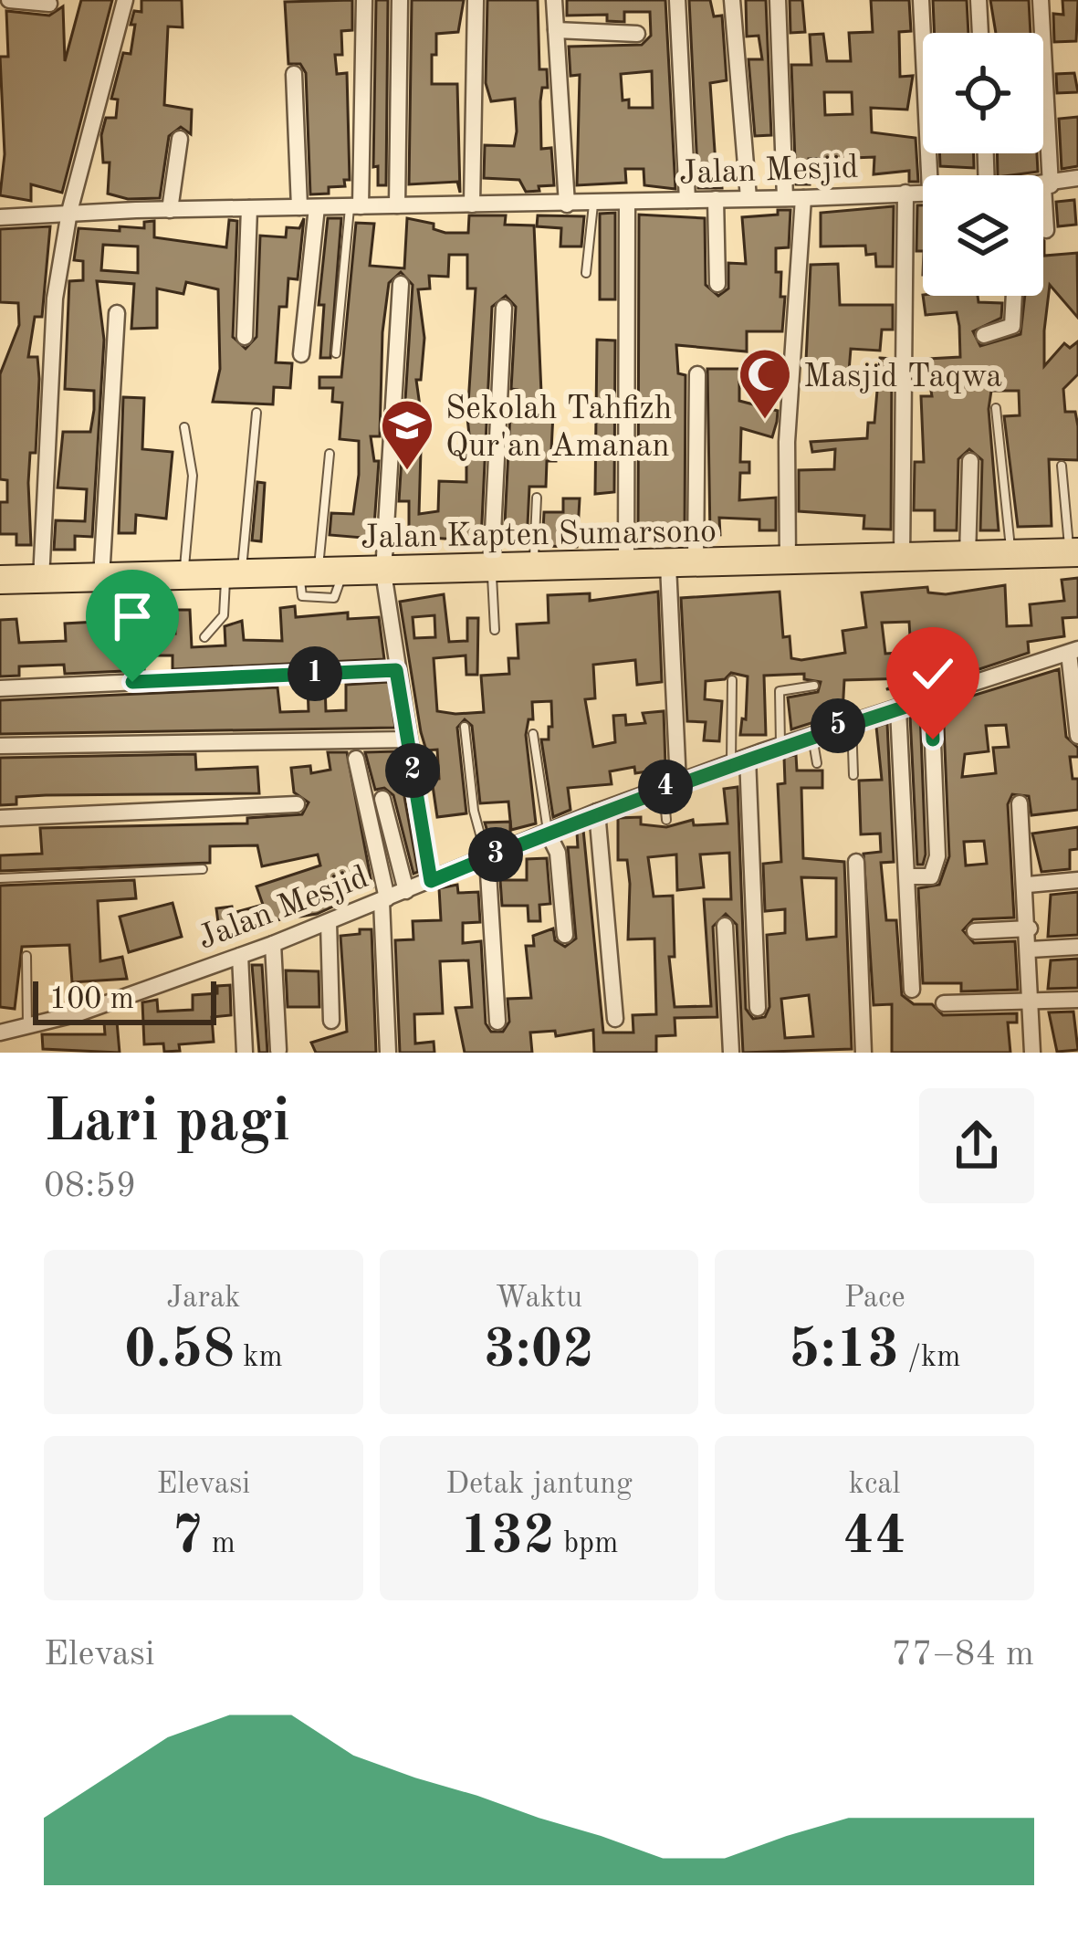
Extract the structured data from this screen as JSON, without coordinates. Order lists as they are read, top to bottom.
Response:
{
  "streets": {
    "highway": ["Jalan Kapten Sumarsono"],
    "street": ["Jalan Mesjid"]
  },
  "places": {
    "mosque": ["Masjid Taqwa"],
    "school or university": ["Sekolah Tahfizh Qur'an Amanan"]
  },
  "scale_bar": "100 m",
  "page": {
    "pins": [
      "1",
      "5",
      "2",
      "4",
      "3"
    ],
    "scale": "100 m",
    "heading": ["Lari pagi", "08:59"],
    "stats": [
      ["Jarak", "0.58 km"],
      ["Waktu", "3:02"],
      ["Pace", "5:13 /km"],
      ["Elevasi", "7 m"],
      ["Detak jantung", "132 bpm"],
      ["kcal", "44"]
    ],
    "chart": ["Elevasi", "77–84 m"]
  }
}
